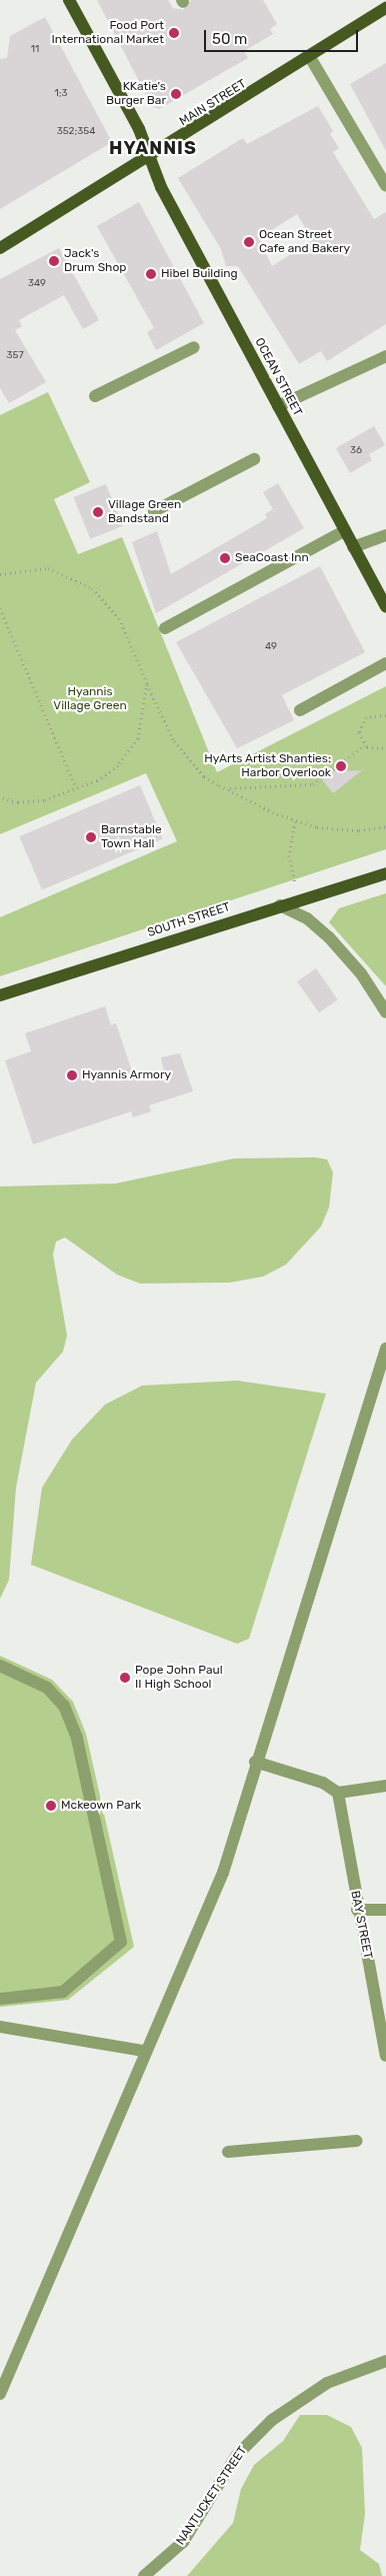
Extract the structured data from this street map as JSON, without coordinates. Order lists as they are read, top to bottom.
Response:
{
  "streets": {
    "main road": ["MAIN STREET", "OCEAN STREET", "SOUTH STREET"],
    "street": ["BAY STREET", "NANTUCKET STREET"]
  },
  "crossings": [
    ["MAIN STREET", "OCEAN STREET"]
  ],
  "districts": ["HYANNIS"],
  "parks": ["Hyannis Village Green"],
  "places": [
    "Food Port International Market",
    "KKatie's Burger Bar",
    "Ocean Street Cafe and Bakery",
    "Jack's Drum Shop",
    "Hibel Building",
    "Village Green Bandstand",
    "SeaCoast Inn",
    "HyArts Artist Shanties: Harbor Overlook",
    "Barnstable Town Hall",
    "Hyannis Armory",
    "Pope John Paul II High School",
    "Mckeown Park"
  ],
  "house_numbers": [
    "11",
    "1;3",
    "352;354",
    "349",
    "357",
    "36",
    "49"
  ],
  "scale_bar": "50 m"
}
